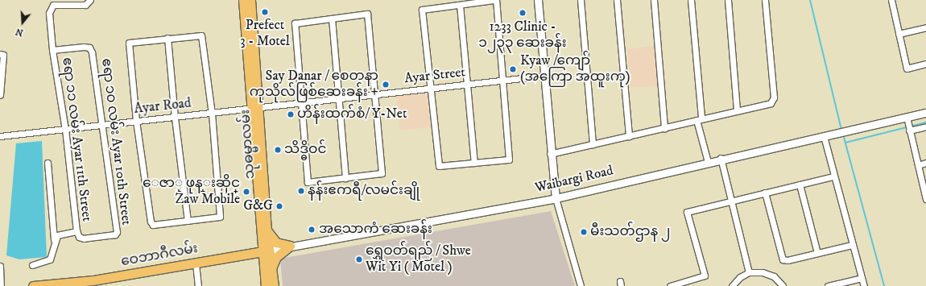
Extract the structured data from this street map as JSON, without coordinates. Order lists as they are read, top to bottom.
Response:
{
  "streets": {
    "main road": ["သုဓမ္မာလမ်း", "ဝေဘာဂီလမ်း"],
    "street": [
      "Ayar Street",
      "Ayar Road",
      "ဧရာ ၁၁ လမ်း Ayar 11th Street",
      "ဧရာ ၁၀ လမ်း Ayar 10th Street",
      "Waibargi Road"
    ]
  },
  "crossings": [
    ["Ayar Street", "Ayar Road"],
    ["Ayar Street", "သုဓမ္မာလမ်း"],
    ["Ayar Road", "ဧရာ ၁၁ လမ်း Ayar 11th Street"],
    ["Ayar Road", "ဧရာ ၁၀ လမ်း Ayar 10th Street"],
    ["Ayar Road", "သုဓမ္မာလမ်း"],
    ["ဧရာ ၁၁ လမ်း Ayar 11th Street", "ဧရာ ၁၀ လမ်း Ayar 10th Street"],
    ["သုဓမ္မာလမ်း", "ဝေဘာဂီလမ်း"],
    ["Waibargi Road", "ဝေဘာဂီလမ်း"]
  ],
  "places": [
    "Prefect 3 - Motel",
    "1233 Clinic - ၁၂၃၃ ဆေးခန်း",
    "Kyaw /ကျော် (အကြော အထူးကု)",
    "Say Danar / စေတနာ ကုသိုလ်ဖြစ်ဆေးခန်း +",
    "ဟိန်းထက်စံ/ Y-Net",
    "သိဒ္ဓိဝင်",
    "နန်းဧကရီ/လမင်းချို",
    "ေဇာ္ ဖုန္းဆိုင္ Zaw Mobile",
    "G&G",
    "အသောကံ ဆေးခန်း",
    "မီးသတ်ဌာန ၂",
    "ရွှေဝတ်ရည် / Shwe Wit Yi ( Motel )"
  ],
  "north": "bottom"
}
